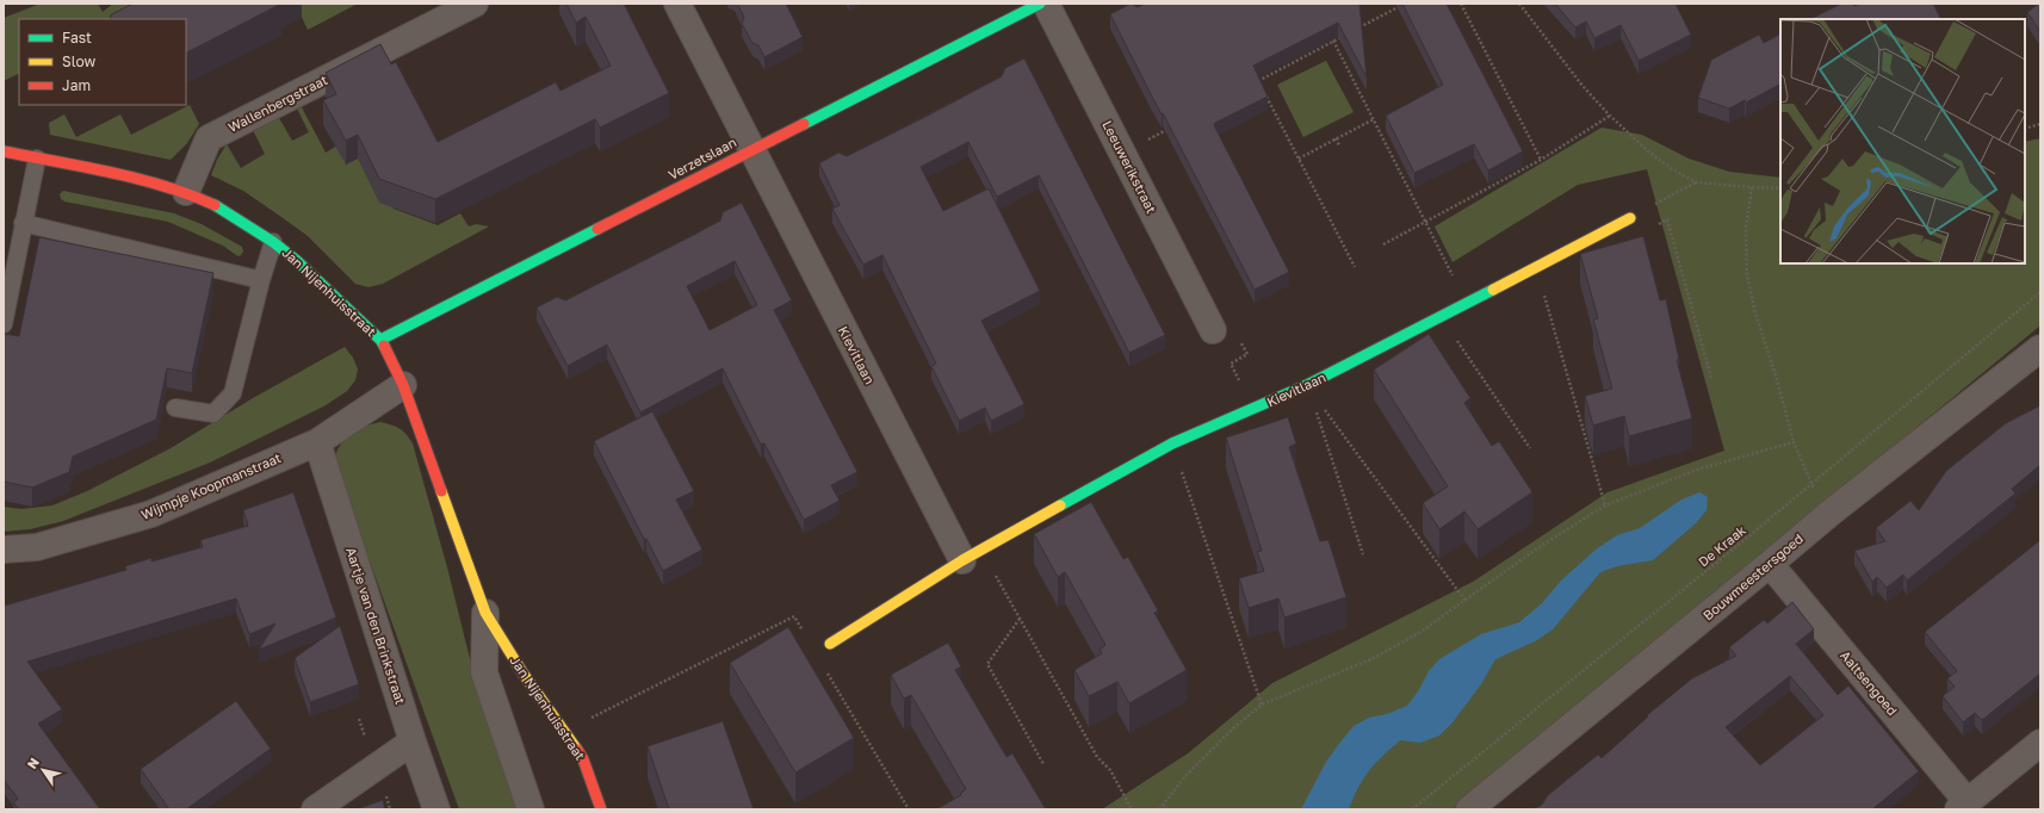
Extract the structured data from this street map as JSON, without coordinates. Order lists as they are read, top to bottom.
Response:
{
  "streets": {
    "street": [
      "Wallenbergstraat",
      "Verzetslaan",
      "Leeuwerikstraat",
      "Jan Nijenhuisstraat",
      "Kievitlaan",
      "Wijmpje Koopmanstraat",
      "Bouwmeestersgoed",
      "Aartje van den Brinkstraat",
      "Aaltsengoed"
    ],
    "path": ["De Kraak"]
  },
  "crossings": [
    ["Wallenbergstraat", "Jan Nijenhuisstraat"],
    ["Verzetslaan", "Jan Nijenhuisstraat"],
    ["Verzetslaan", "Kievitlaan"],
    ["Jan Nijenhuisstraat", "Wijmpje Koopmanstraat"],
    ["Wijmpje Koopmanstraat", "Aartje van den Brinkstraat"],
    ["Bouwmeestersgoed", "Aaltsengoed"]
  ],
  "legend": ["Fast", "Slow", "Jam"],
  "north": "top left"
}
